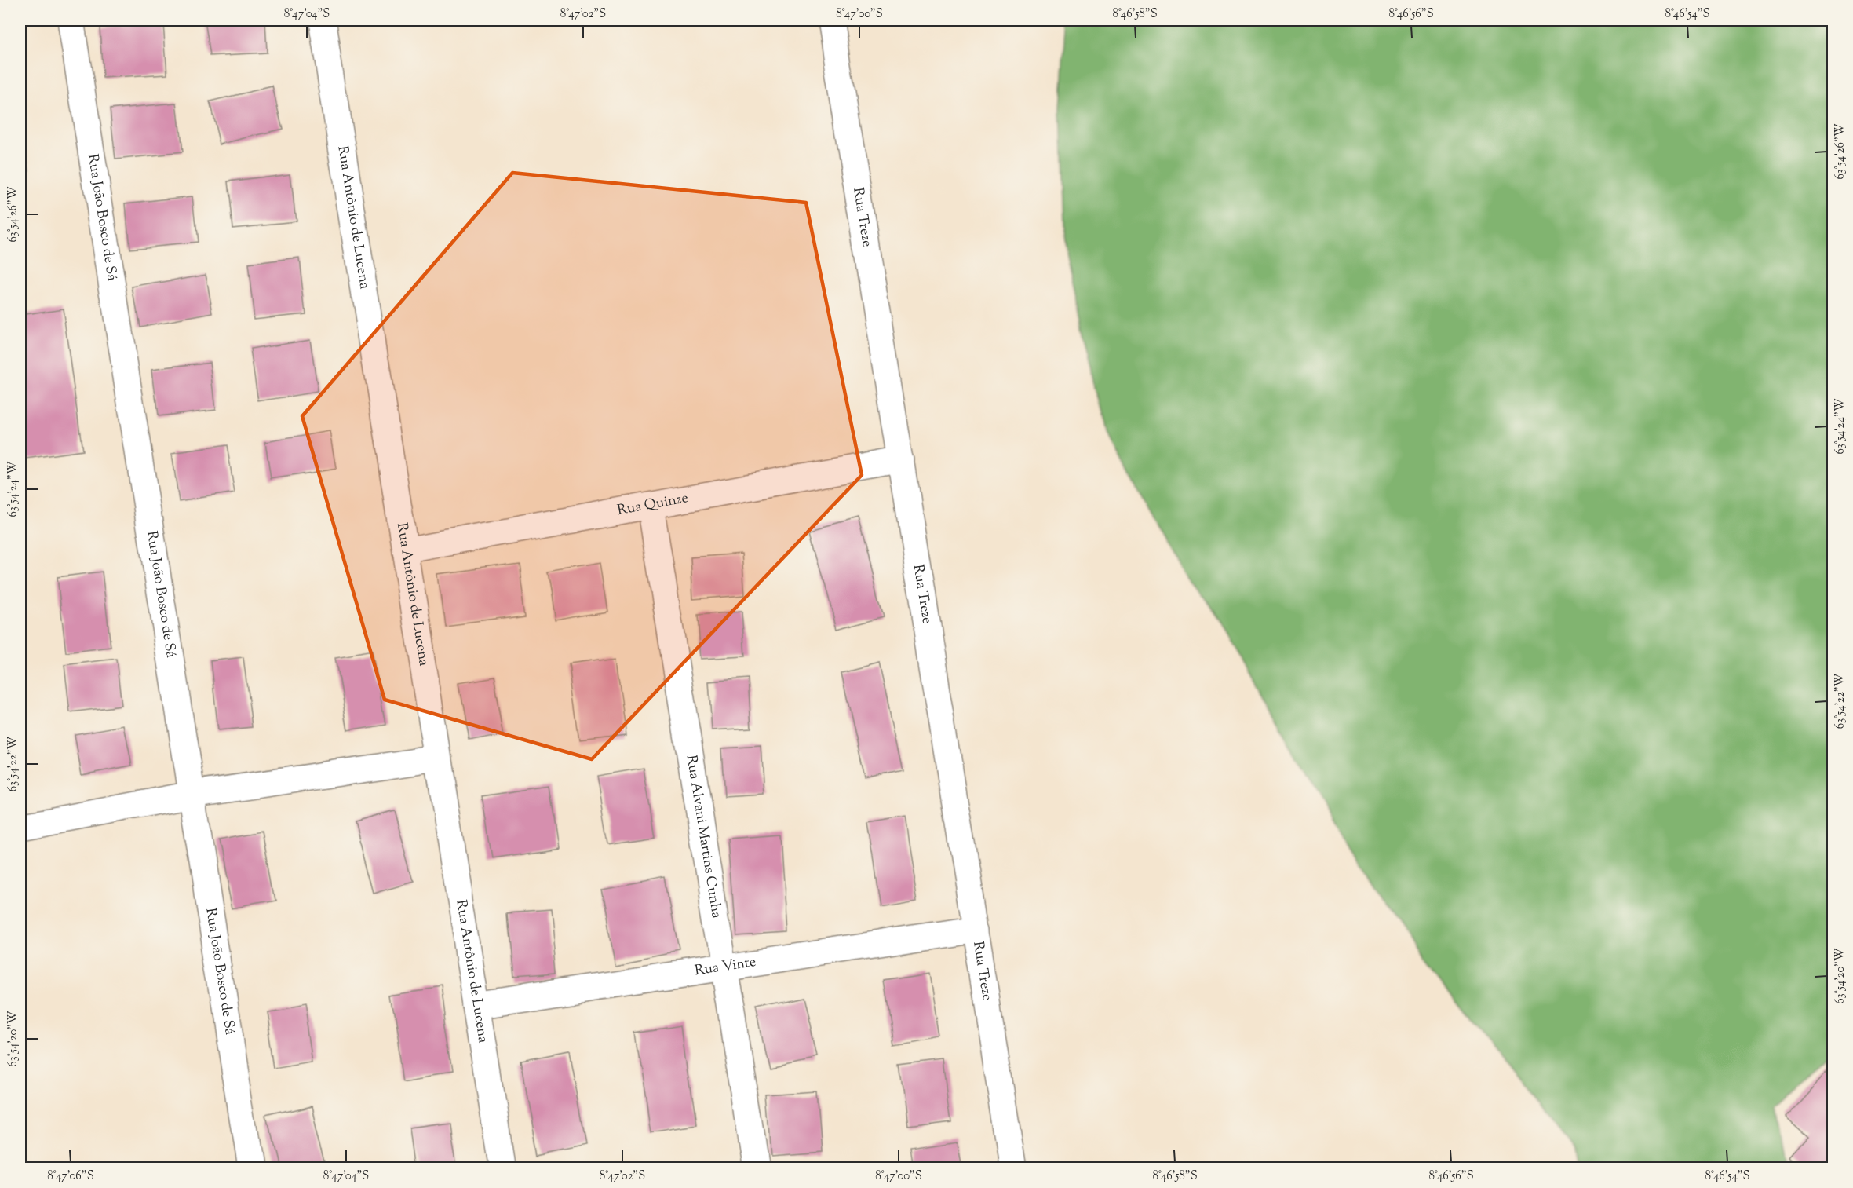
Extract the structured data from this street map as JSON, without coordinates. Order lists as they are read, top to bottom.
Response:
{
  "streets": {
    "lane": [
      "Rua João Bosco de Sá",
      "Rua Antônio de Lucena",
      "Rua Treze",
      "Rua Quinze",
      "Rua Alvani Martins Cunha",
      "Rua Vinte"
    ]
  },
  "crossings": [
    ["Rua Antônio de Lucena", "Rua Quinze"],
    ["Rua Antônio de Lucena", "Rua Vinte"],
    ["Rua Treze", "Rua Quinze"],
    ["Rua Treze", "Rua Vinte"],
    ["Rua Quinze", "Rua Alvani Martins Cunha"],
    ["Rua Alvani Martins Cunha", "Rua Vinte"]
  ],
  "coordinates": [
    "8°47'04\"S",
    "8°47'02\"S",
    "8°47'00\"S",
    "8°46'58\"S",
    "8°46'56\"S",
    "8°46'54\"S",
    "63°54'26\"W",
    "63°54'24\"W",
    "63°54'22\"W",
    "63°54'20\"W",
    "8°47'06\"S"
  ]
}
